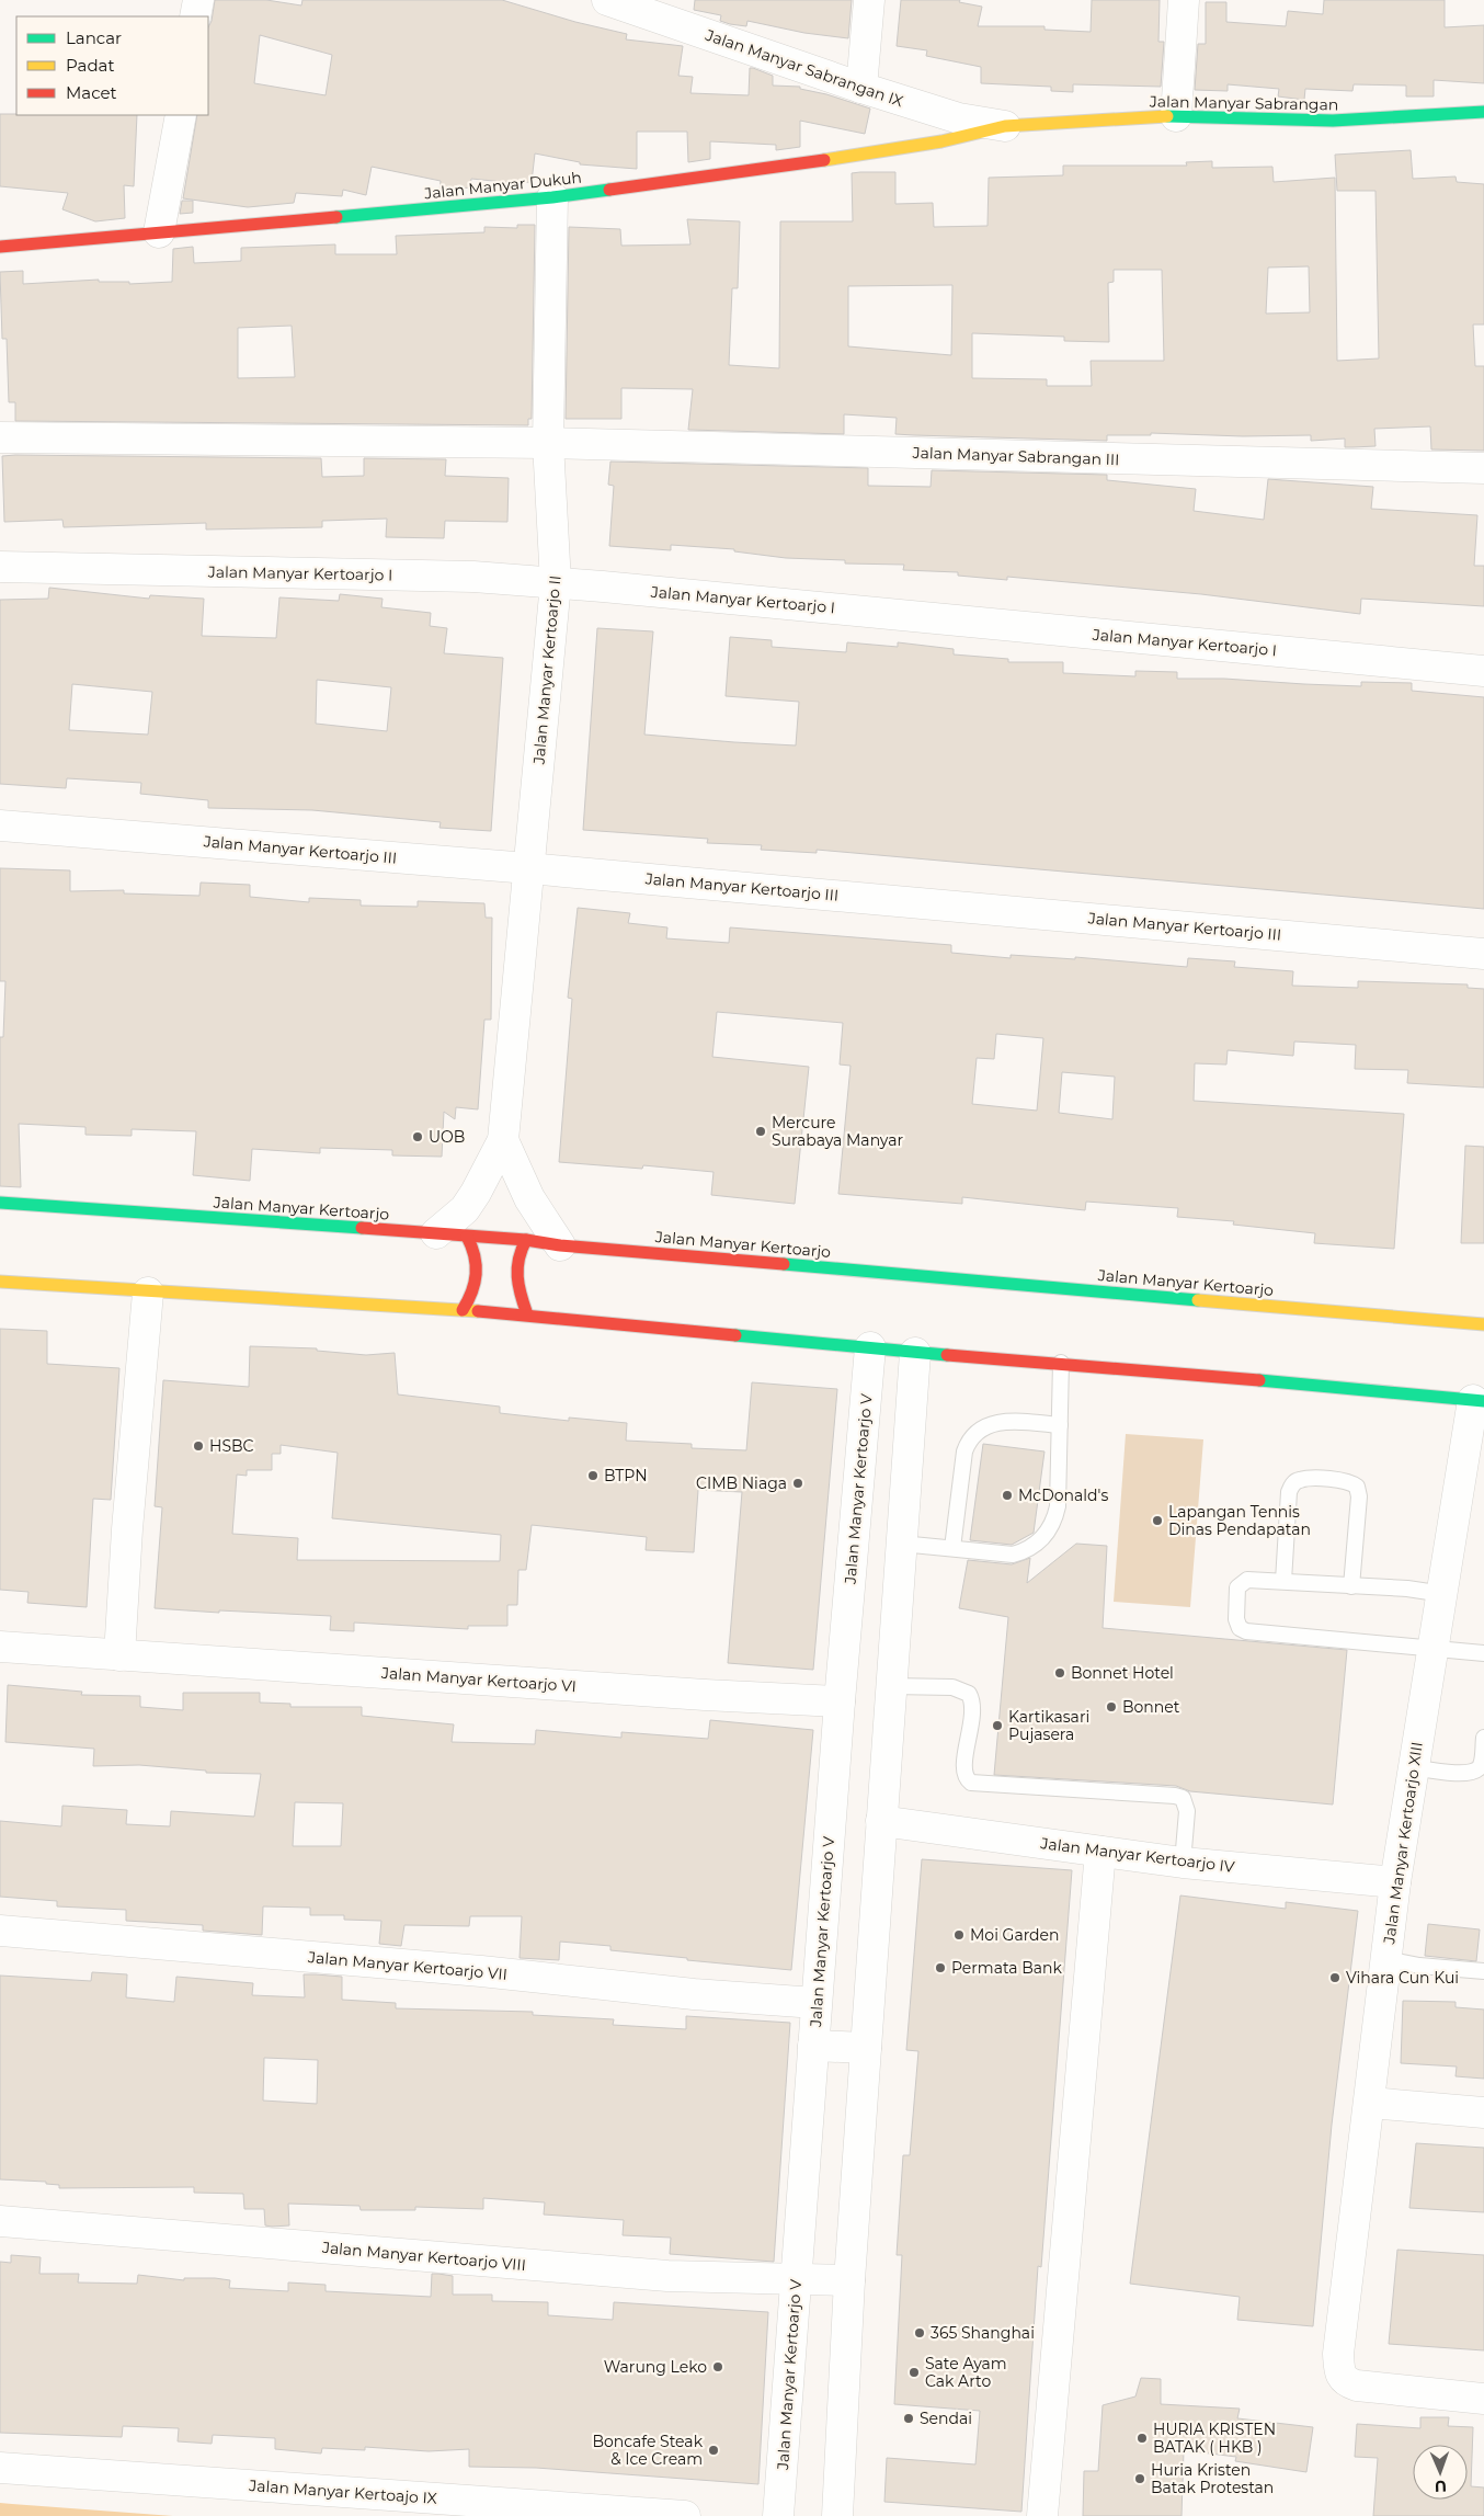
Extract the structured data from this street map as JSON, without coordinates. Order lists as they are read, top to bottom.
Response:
{
  "streets": {
    "main road": ["Jalan Manyar Sabrangan", "Jalan Manyar Dukuh", "Jalan Manyar Kertoarjo"],
    "street": [
      "Jalan Manyar Sabrangan IX",
      "Jalan Manyar Sabrangan III",
      "Jalan Manyar Kertoarjo I",
      "Jalan Manyar Kertoarjo II",
      "Jalan Manyar Kertoarjo III",
      "Jalan Manyar Kertoarjo V",
      "Jalan Manyar Kertoarjo VI",
      "Jalan Manyar Kertoarjo XIII",
      "Jalan Manyar Kertoarjo IV",
      "Jalan Manyar Kertoarjo VII",
      "Jalan Manyar Kertoarjo VIII",
      "Jalan Manyar Kertoajo IX"
    ]
  },
  "crossings": [
    ["Jalan Manyar Sabrangan IX", "Jalan Manyar Sabrangan"],
    ["Jalan Manyar Sabrangan IX", "Jalan Manyar Dukuh"],
    ["Jalan Manyar Sabrangan", "Jalan Manyar Dukuh"],
    ["Jalan Manyar Dukuh", "Jalan Manyar Kertoarjo II"],
    ["Jalan Manyar Sabrangan III", "Jalan Manyar Kertoarjo II"],
    ["Jalan Manyar Kertoarjo I", "Jalan Manyar Kertoarjo II"],
    ["Jalan Manyar Kertoarjo II", "Jalan Manyar Kertoarjo III"],
    ["Jalan Manyar Kertoarjo II", "Jalan Manyar Kertoarjo"],
    ["Jalan Manyar Kertoarjo V", "Jalan Manyar Kertoarjo VI"],
    ["Jalan Manyar Kertoarjo V", "Jalan Manyar Kertoarjo VII"],
    ["Jalan Manyar Kertoarjo V", "Jalan Manyar Kertoarjo VIII"],
    ["Jalan Manyar Kertoarjo XIII", "Jalan Manyar Kertoarjo IV"]
  ],
  "places": [
    "Mercure Surabaya Manyar",
    "UOB",
    "HSBC",
    "BTPN",
    "CIMB Niaga",
    "McDonald's",
    "Lapangan Tennis Dinas Pendapatan",
    "Bonnet Hotel",
    "Bonnet",
    "Kartikasari Pujasera",
    "Moi Garden",
    "Permata Bank",
    "Vihara Cun Kui",
    "365 Shanghai",
    "Warung Leko",
    "Sate Ayam Cak Arto",
    "Sendai",
    "HURIA KRISTEN BATAK ( HKB )",
    "Boncafe Steak & Ice Cream",
    "Huria Kristen Batak Protestan"
  ],
  "legend": ["Lancar", "Padat", "Macet"],
  "north": "bottom"
}
